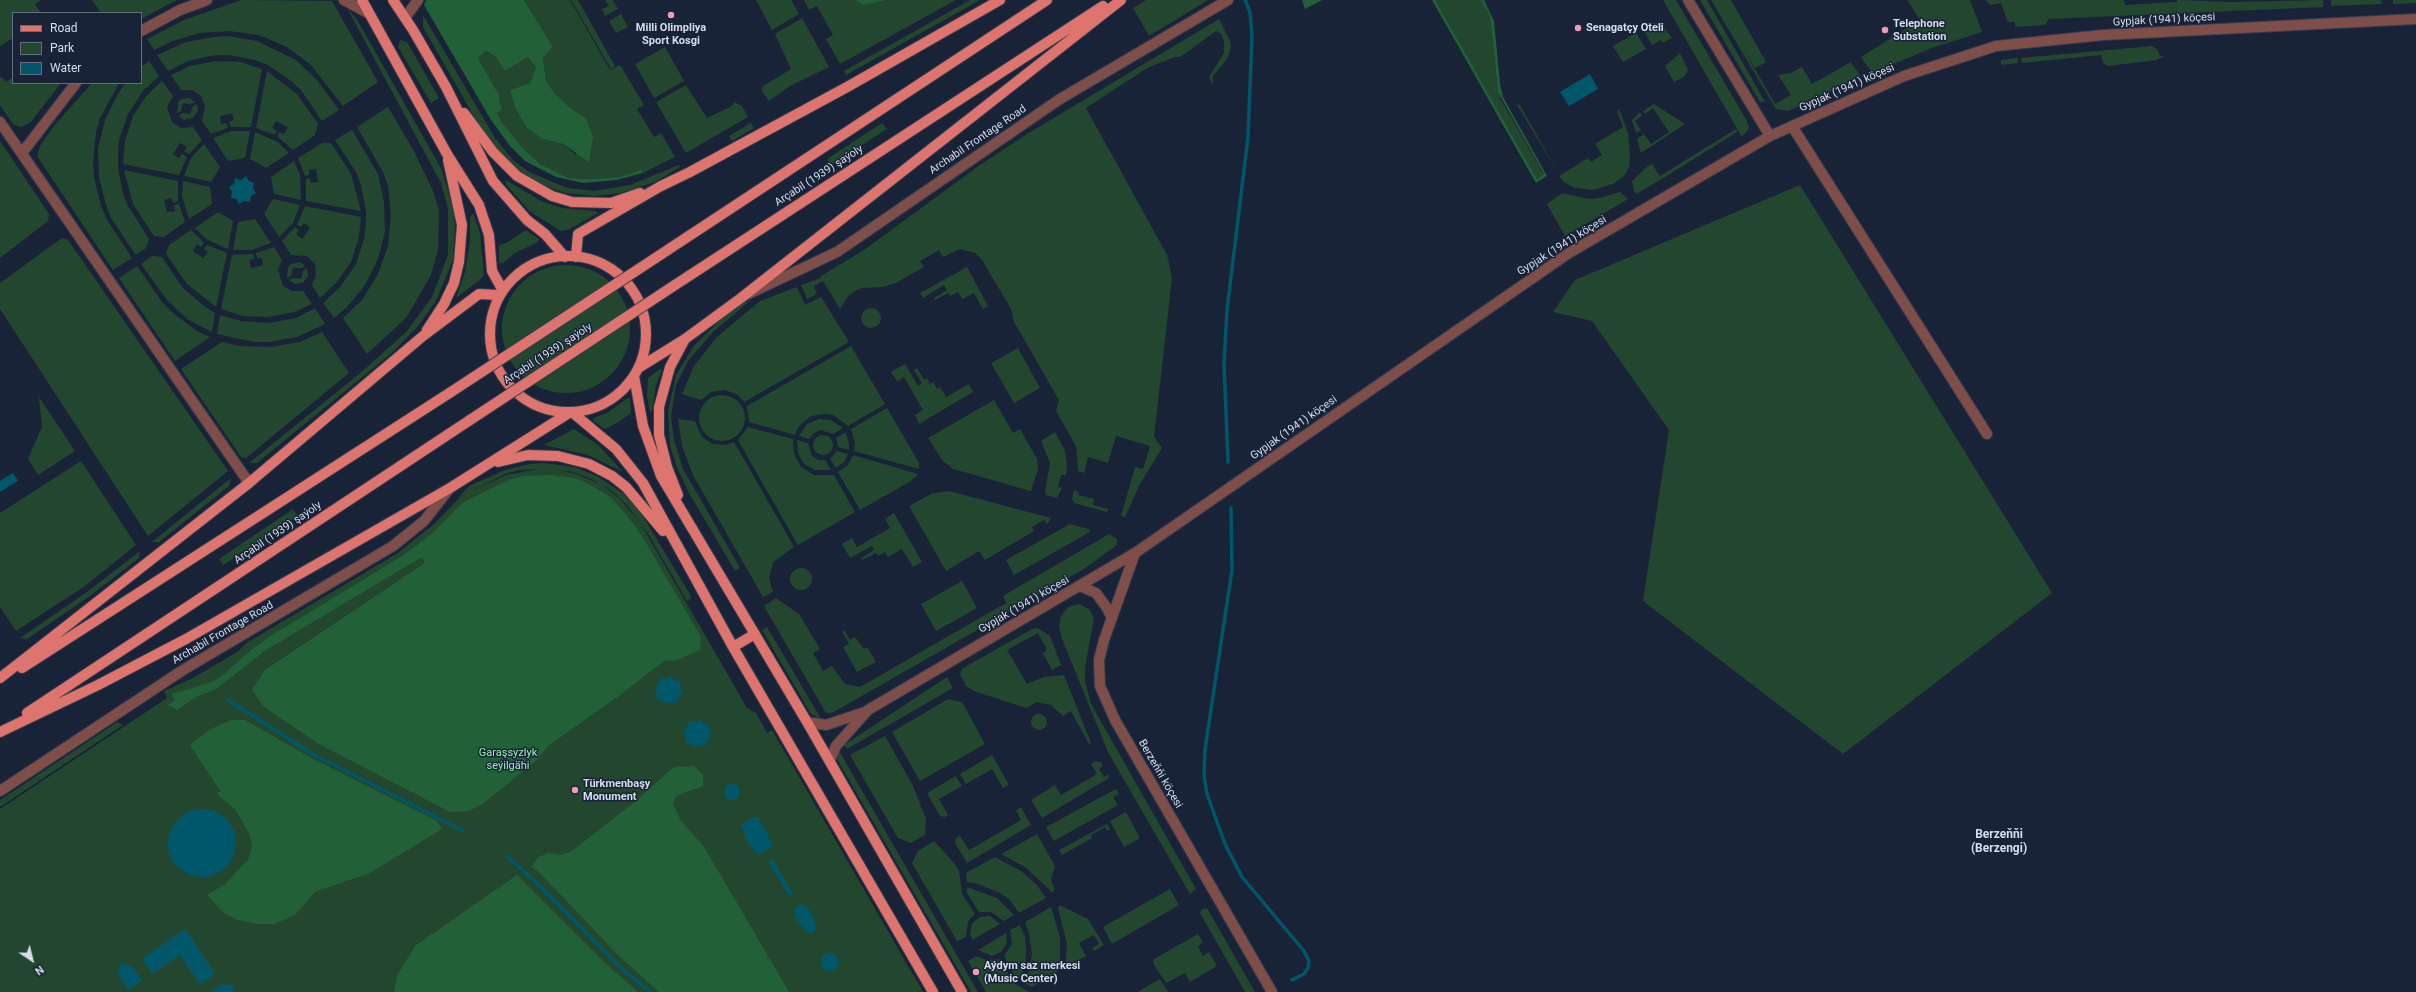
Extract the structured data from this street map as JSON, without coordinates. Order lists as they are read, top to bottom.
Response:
{
  "streets": {
    "main road": ["Arçabil (1939) şaýoly"],
    "street": ["Gypjak (1941) köçesi", "Archabil Frontage Road", "Berzeňňi köçesi"]
  },
  "crossings": [
    ["Gypjak (1941) köçesi", "Berzeňňi köçesi"]
  ],
  "districts": ["Berzeňňi (Berzengi)"],
  "parks": ["Garaşsyzlyk seýilgähi"],
  "places": [
    "Milli Olimpliya Sport Kosgi",
    "Senagatçy Oteli",
    "Telephone Substation",
    "Türkmenbaşy Monument",
    "Aýdym saz merkesi (Music Center)"
  ],
  "legend": ["Road", "Park", "Water"],
  "north": "bottom right"
}
